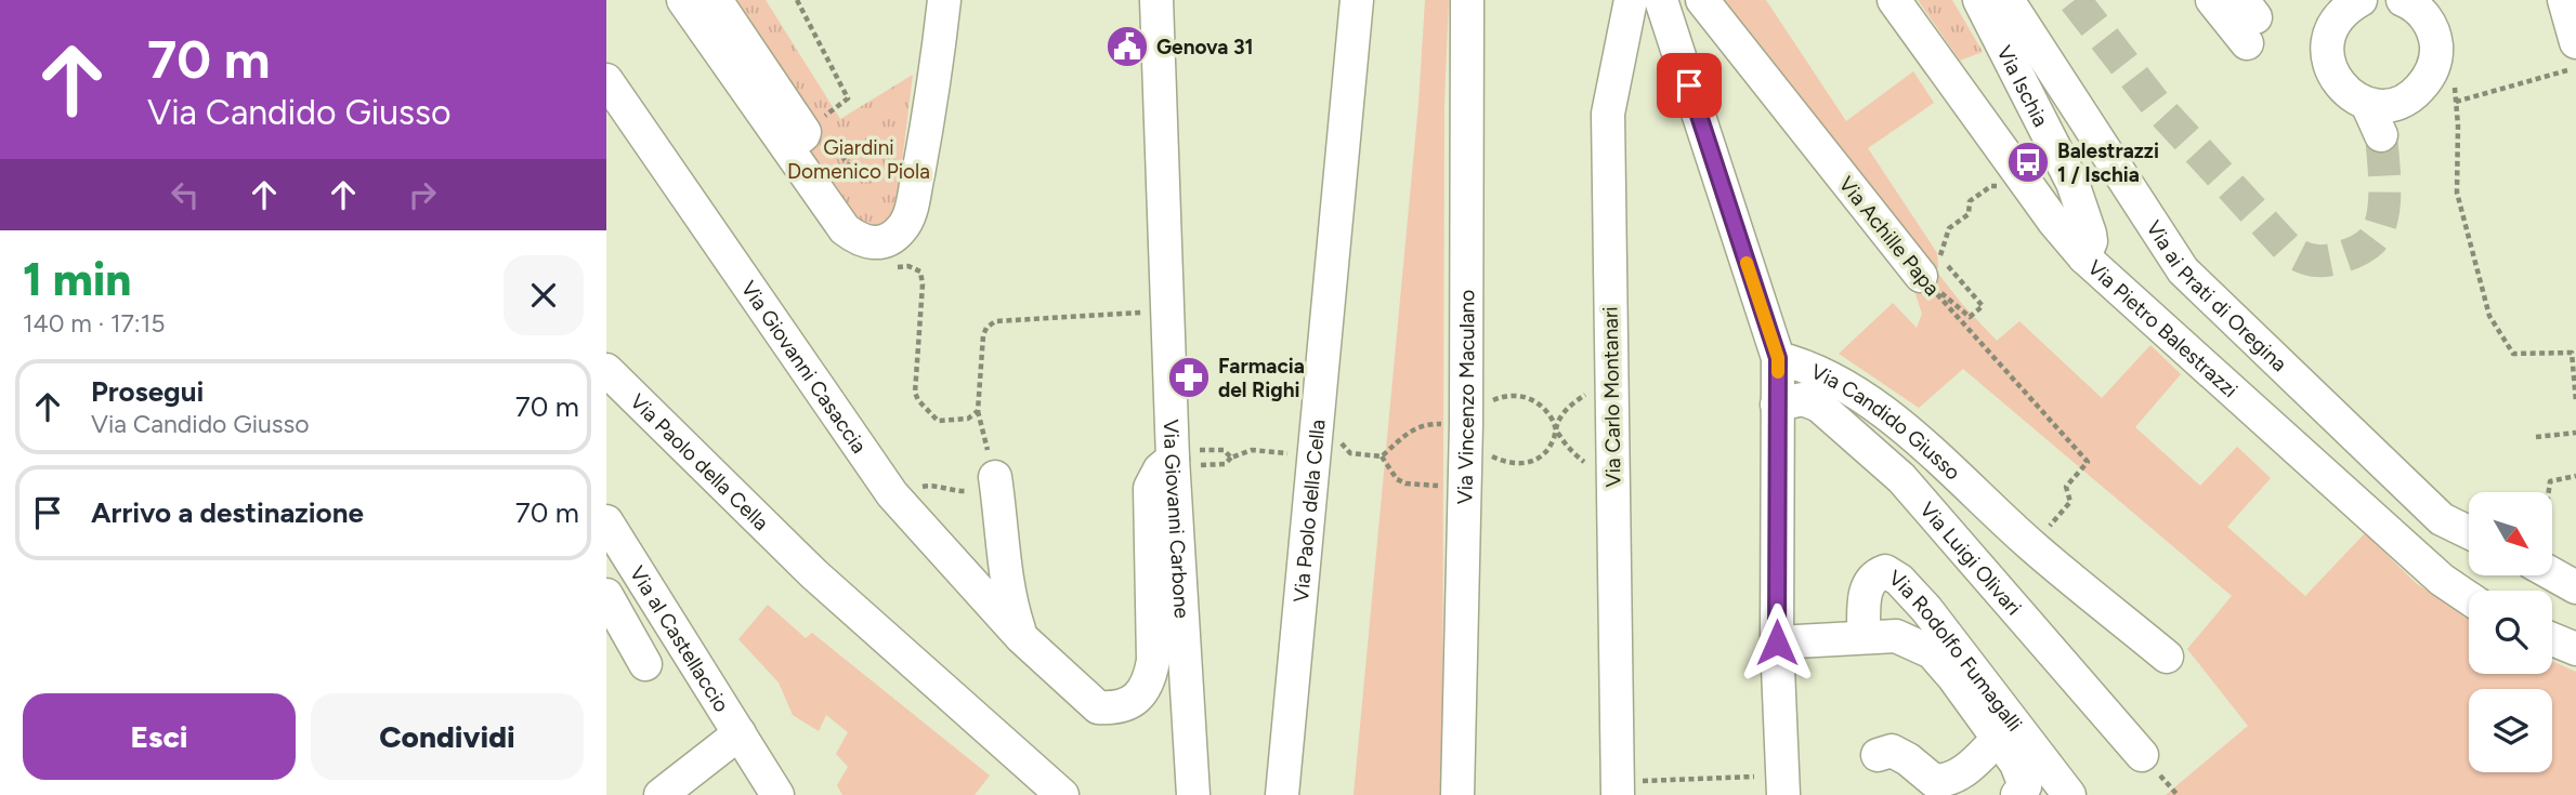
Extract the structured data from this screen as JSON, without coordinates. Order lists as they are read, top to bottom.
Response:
{
  "streets": {
    "street": [
      "Via Ischia",
      "Via Achille Papa",
      "Via ai Prati di Oregina",
      "Via Pietro Balestrazzi",
      "Via Giovanni Casaccia",
      "Via Carlo Montanari",
      "Via Vincenzo Maculano",
      "Via Candido Giusso",
      "Via Paolo della Cella",
      "Via Giovanni Carbone",
      "Via Luigi Olivari",
      "Via al Castellaccio",
      "Via Rodolfo Fumagalli"
    ]
  },
  "crossings": [
    ["Via Ischia", "Via Pietro Balestrazzi"],
    ["Via Achille Papa", "Via Candido Giusso"],
    ["Via Giovanni Casaccia", "Via Giovanni Carbone"]
  ],
  "parks": ["Giardini Domenico Piola"],
  "places": {
    "public building": ["Genova 31"],
    "bus stop": ["Balestrazzi 1 / Ischia"],
    "pharmacy": ["Farmacia del Righi"]
  },
  "north": "bottom right",
  "page": {
    "turn": ["70 m", "Via Candido Giusso"],
    "heading": ["1 min", "140 m · 17:15"],
    "list": [
      {
        "name": "Prosegui",
        "note": "Via Candido Giusso",
        "value": "70 m"
      },
      {
        "name": "Arrivo a destinazione",
        "value": "70 m"
      }
    ],
    "buttons": ["Esci", "Condividi"]
  }
}
